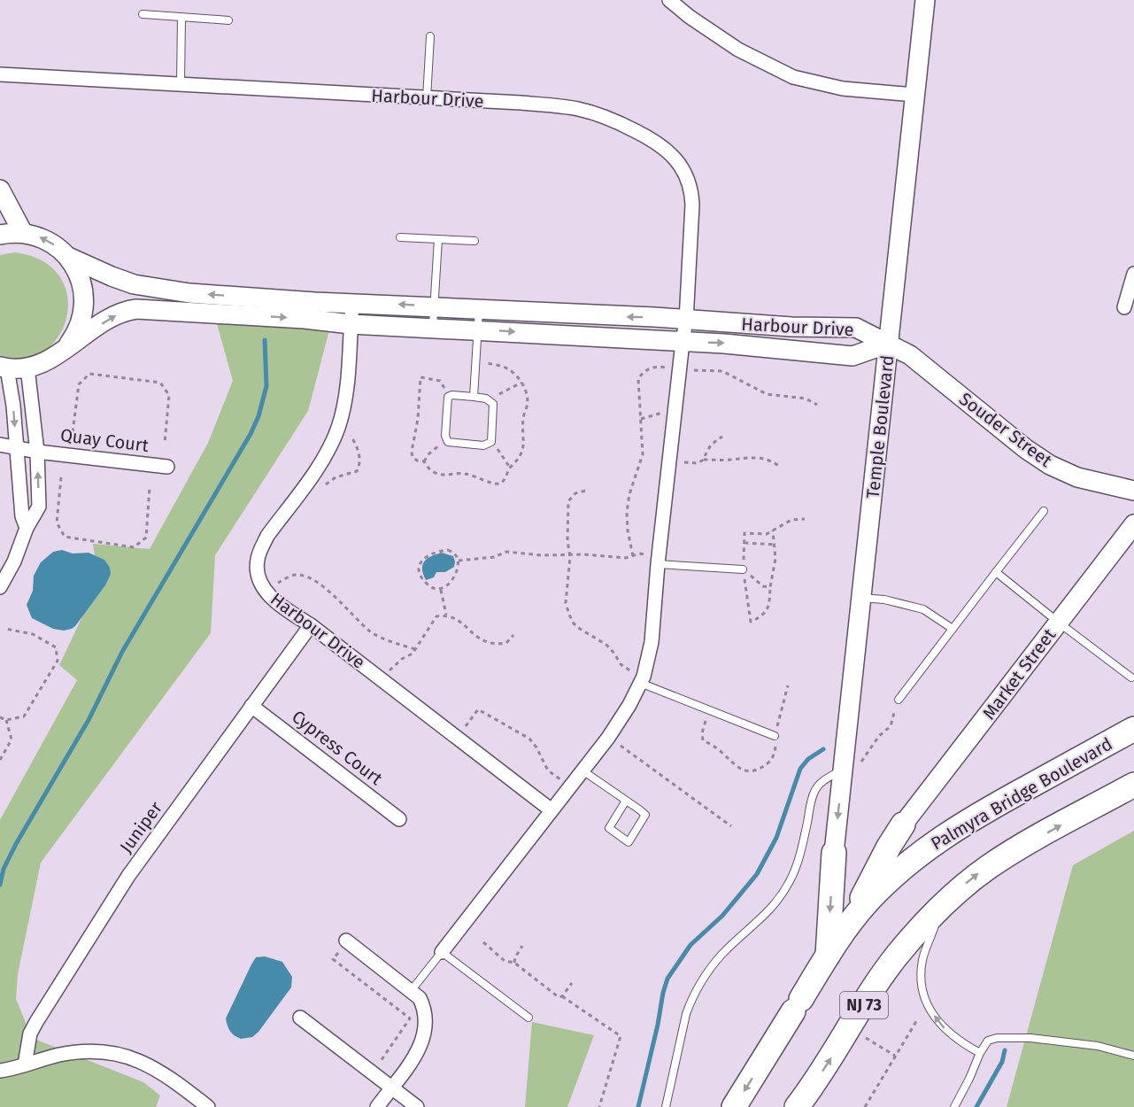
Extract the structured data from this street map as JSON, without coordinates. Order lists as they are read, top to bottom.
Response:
{
  "streets": {
    "highway": ["Palmyra Bridge Boulevard", "NJ 73"],
    "street": [
      "Harbour Drive",
      "Temple Boulevard",
      "Souder Street",
      "Quay Court",
      "Market Street",
      "Cypress Court",
      "Juniper"
    ]
  },
  "crossings": [
    ["Harbour Drive", "Temple Boulevard"],
    ["Harbour Drive", "Souder Street"],
    ["Harbour Drive", "Juniper"],
    ["Temple Boulevard", "Souder Street"],
    ["Cypress Court", "Juniper"]
  ]
}
